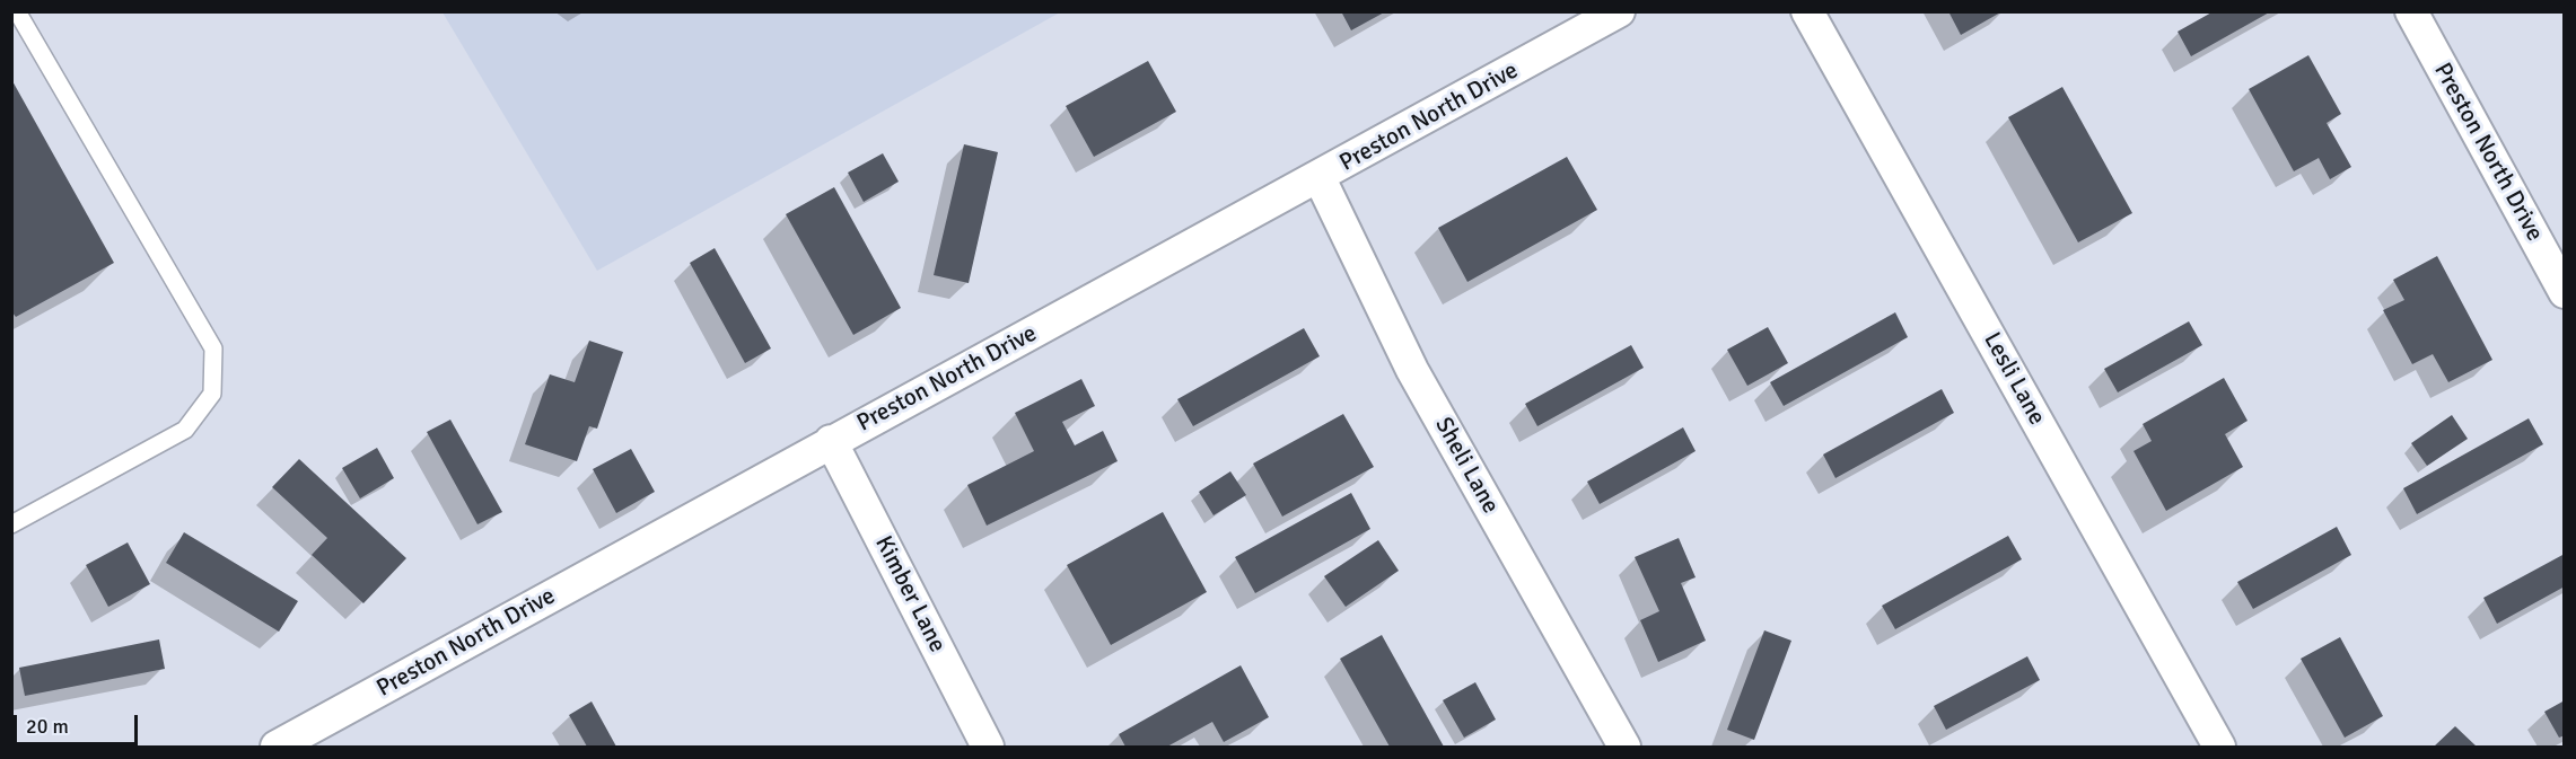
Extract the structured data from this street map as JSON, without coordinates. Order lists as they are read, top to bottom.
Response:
{
  "streets": {
    "street": [
      "Preston North Drive",
      "Lesli Lane",
      "Sheli Lane",
      "Kimber Lane"
    ]
  },
  "crossings": [
    ["Preston North Drive", "Sheli Lane"],
    ["Preston North Drive", "Kimber Lane"]
  ],
  "scale_bar": "20 m"
}
